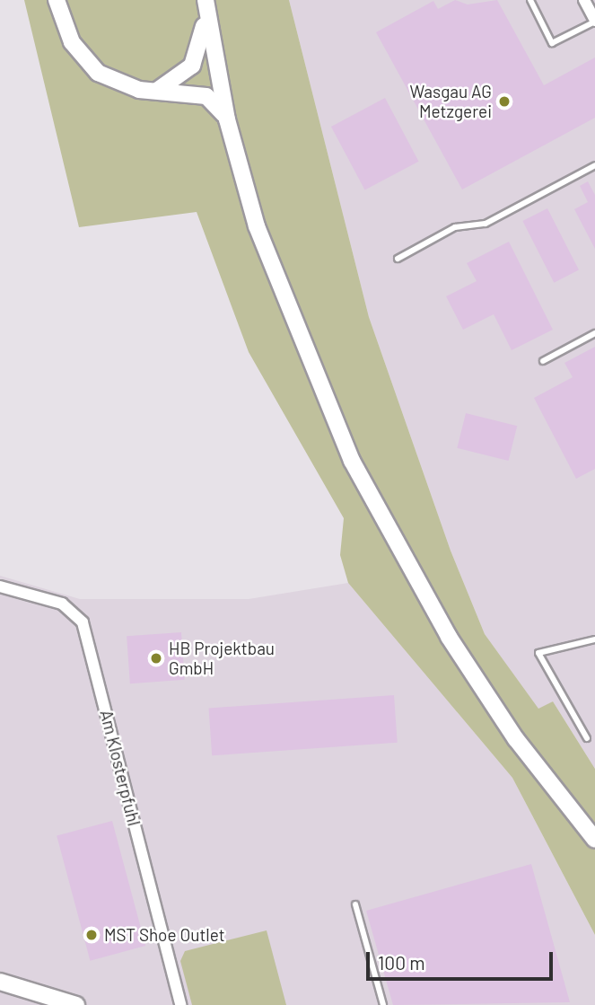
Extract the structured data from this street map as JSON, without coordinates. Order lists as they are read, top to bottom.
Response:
{
  "streets": {
    "street": ["Am Klosterpfuhl"]
  },
  "places": ["Wasgau AG Metzgerei", "HB Projektbau GmbH", "MST Shoe Outlet"],
  "scale_bar": "100 m"
}
